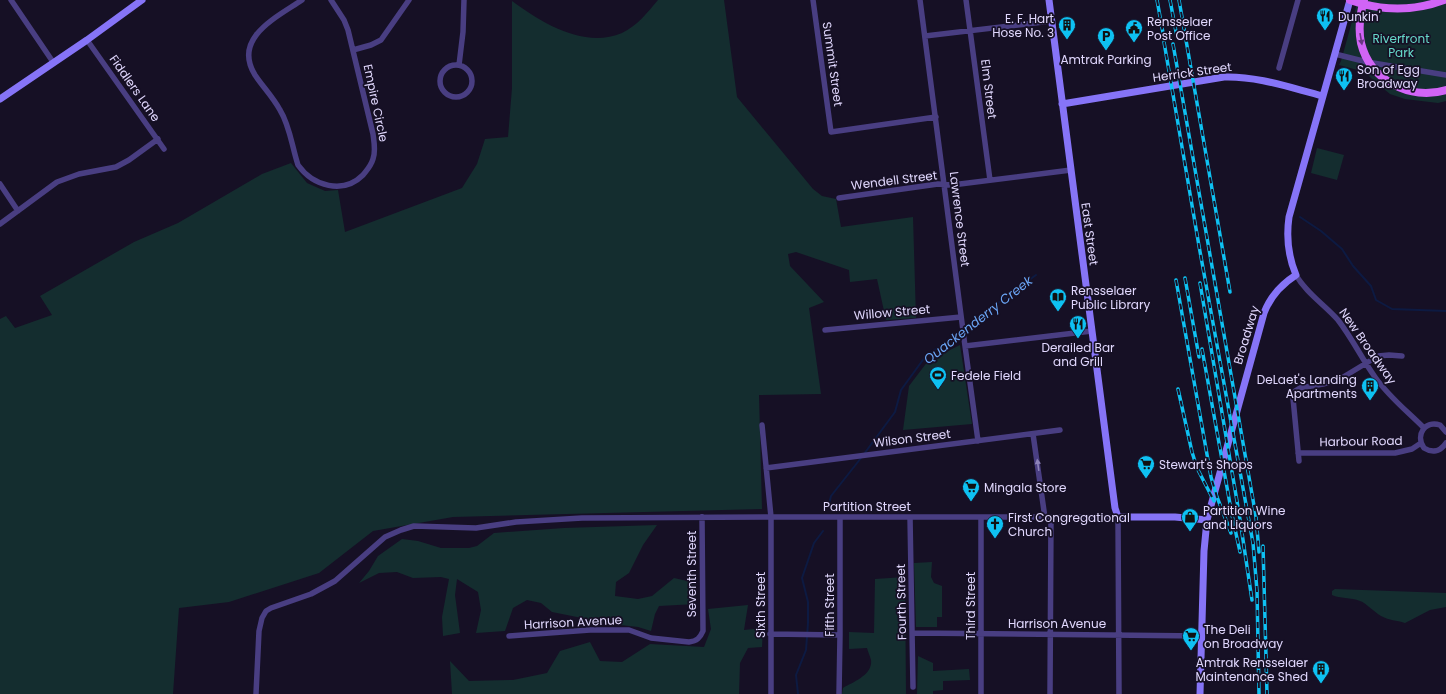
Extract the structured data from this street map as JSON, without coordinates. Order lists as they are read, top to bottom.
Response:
{
  "streets": {
    "street": [
      "Summit Street",
      "Herrick Street",
      "Fiddlers Lane",
      "Elm Street",
      "Empire Circle",
      "Wendell Street",
      "Lawrence Street",
      "East Street",
      "Willow Street",
      "Broadway",
      "New Broadway",
      "Wilson Street",
      "Harbour Road",
      "Partition Street",
      "Seventh Street",
      "Fourth Street",
      "Sixth Street",
      "Fifth Street",
      "Third Street",
      "Harrison Avenue"
    ]
  },
  "crossings": [
    ["Summit Street", "Lawrence Street"],
    ["Herrick Street", "East Street"],
    ["Elm Street", "Wendell Street"],
    ["Wendell Street", "Lawrence Street"],
    ["Wendell Street", "East Street"],
    ["Lawrence Street", "Willow Street"],
    ["Lawrence Street", "Wilson Street"],
    ["East Street", "Partition Street"],
    ["Broadway", "New Broadway"],
    ["Broadway", "Partition Street"],
    ["Broadway", "Harrison Avenue"],
    ["Wilson Street", "Sixth Street"],
    ["Partition Street", "Seventh Street"],
    ["Partition Street", "Fourth Street"],
    ["Partition Street", "Sixth Street"],
    ["Partition Street", "Fifth Street"],
    ["Partition Street", "Third Street"],
    ["Seventh Street", "Harrison Avenue"],
    ["Fourth Street", "Harrison Avenue"],
    ["Third Street", "Harrison Avenue"]
  ],
  "water": ["Quackenderry Creek"],
  "parks": ["Riverfront Park"],
  "places": {
    "restaurant": ["Dunkin'", "Son of Egg Broadway", "Derailed Bar and Grill"],
    "building": ["E. F. Hart Hose No. 3", "DeLaet's Landing Apartments", "Amtrak Rensselaer Maintenance Shed"],
    "public building": ["Rensselaer Post Office"],
    "parking": ["Amtrak Parking"],
    "library": ["Rensselaer Public Library"],
    "sports": ["Fedele Field"],
    "supermarket": ["Stewart's Shops", "Mingala Store", "The Deli on Broadway"],
    "shop": ["Partition Wine and Liquors"],
    "church": ["First Congregational Church"]
  }
}
